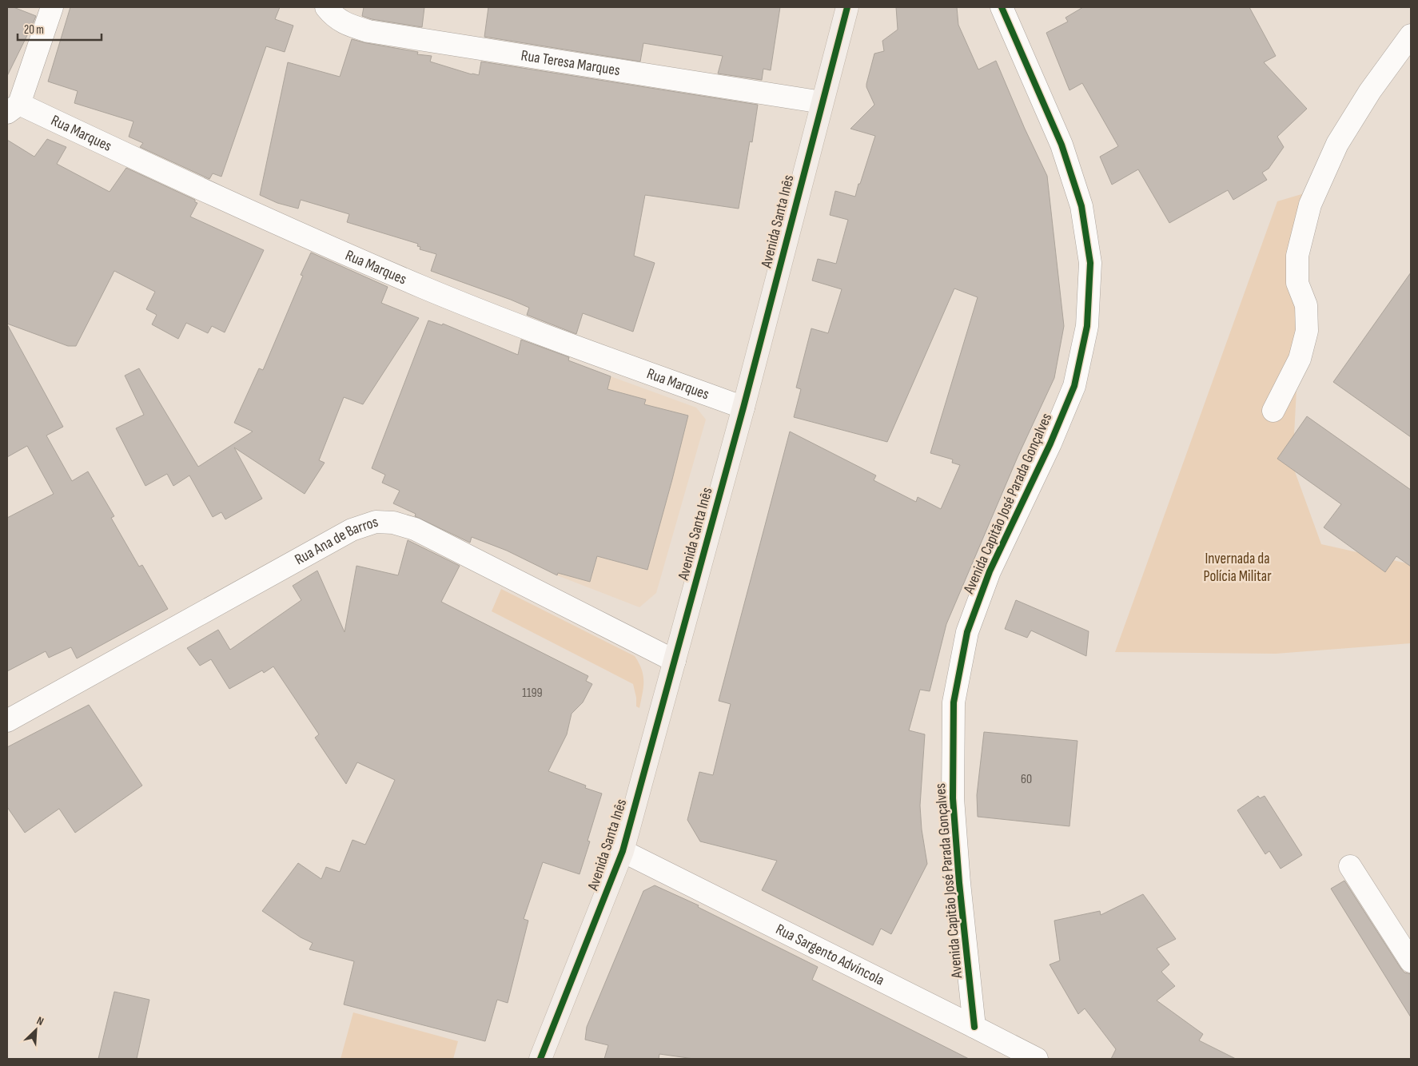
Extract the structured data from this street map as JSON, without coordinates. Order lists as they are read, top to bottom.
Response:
{
  "streets": {
    "main road": ["Avenida Santa Inês"],
    "street": [
      "Rua Teresa Marques",
      "Rua Marques",
      "Avenida Capitão José Parada Gonçalves",
      "Rua Ana de Barros",
      "Rua Sargento Advíncola"
    ]
  },
  "crossings": [
    ["Rua Teresa Marques", "Avenida Santa Inês"],
    ["Rua Marques", "Avenida Santa Inês"],
    ["Avenida Santa Inês", "Rua Ana de Barros"],
    ["Avenida Santa Inês", "Rua Sargento Advíncola"],
    ["Avenida Capitão José Parada Gonçalves", "Rua Sargento Advíncola"]
  ],
  "parks": ["Invernada da Polícia Militar"],
  "house_numbers": ["1199", "60"],
  "scale_bar": "20 m",
  "north": "top right"
}
